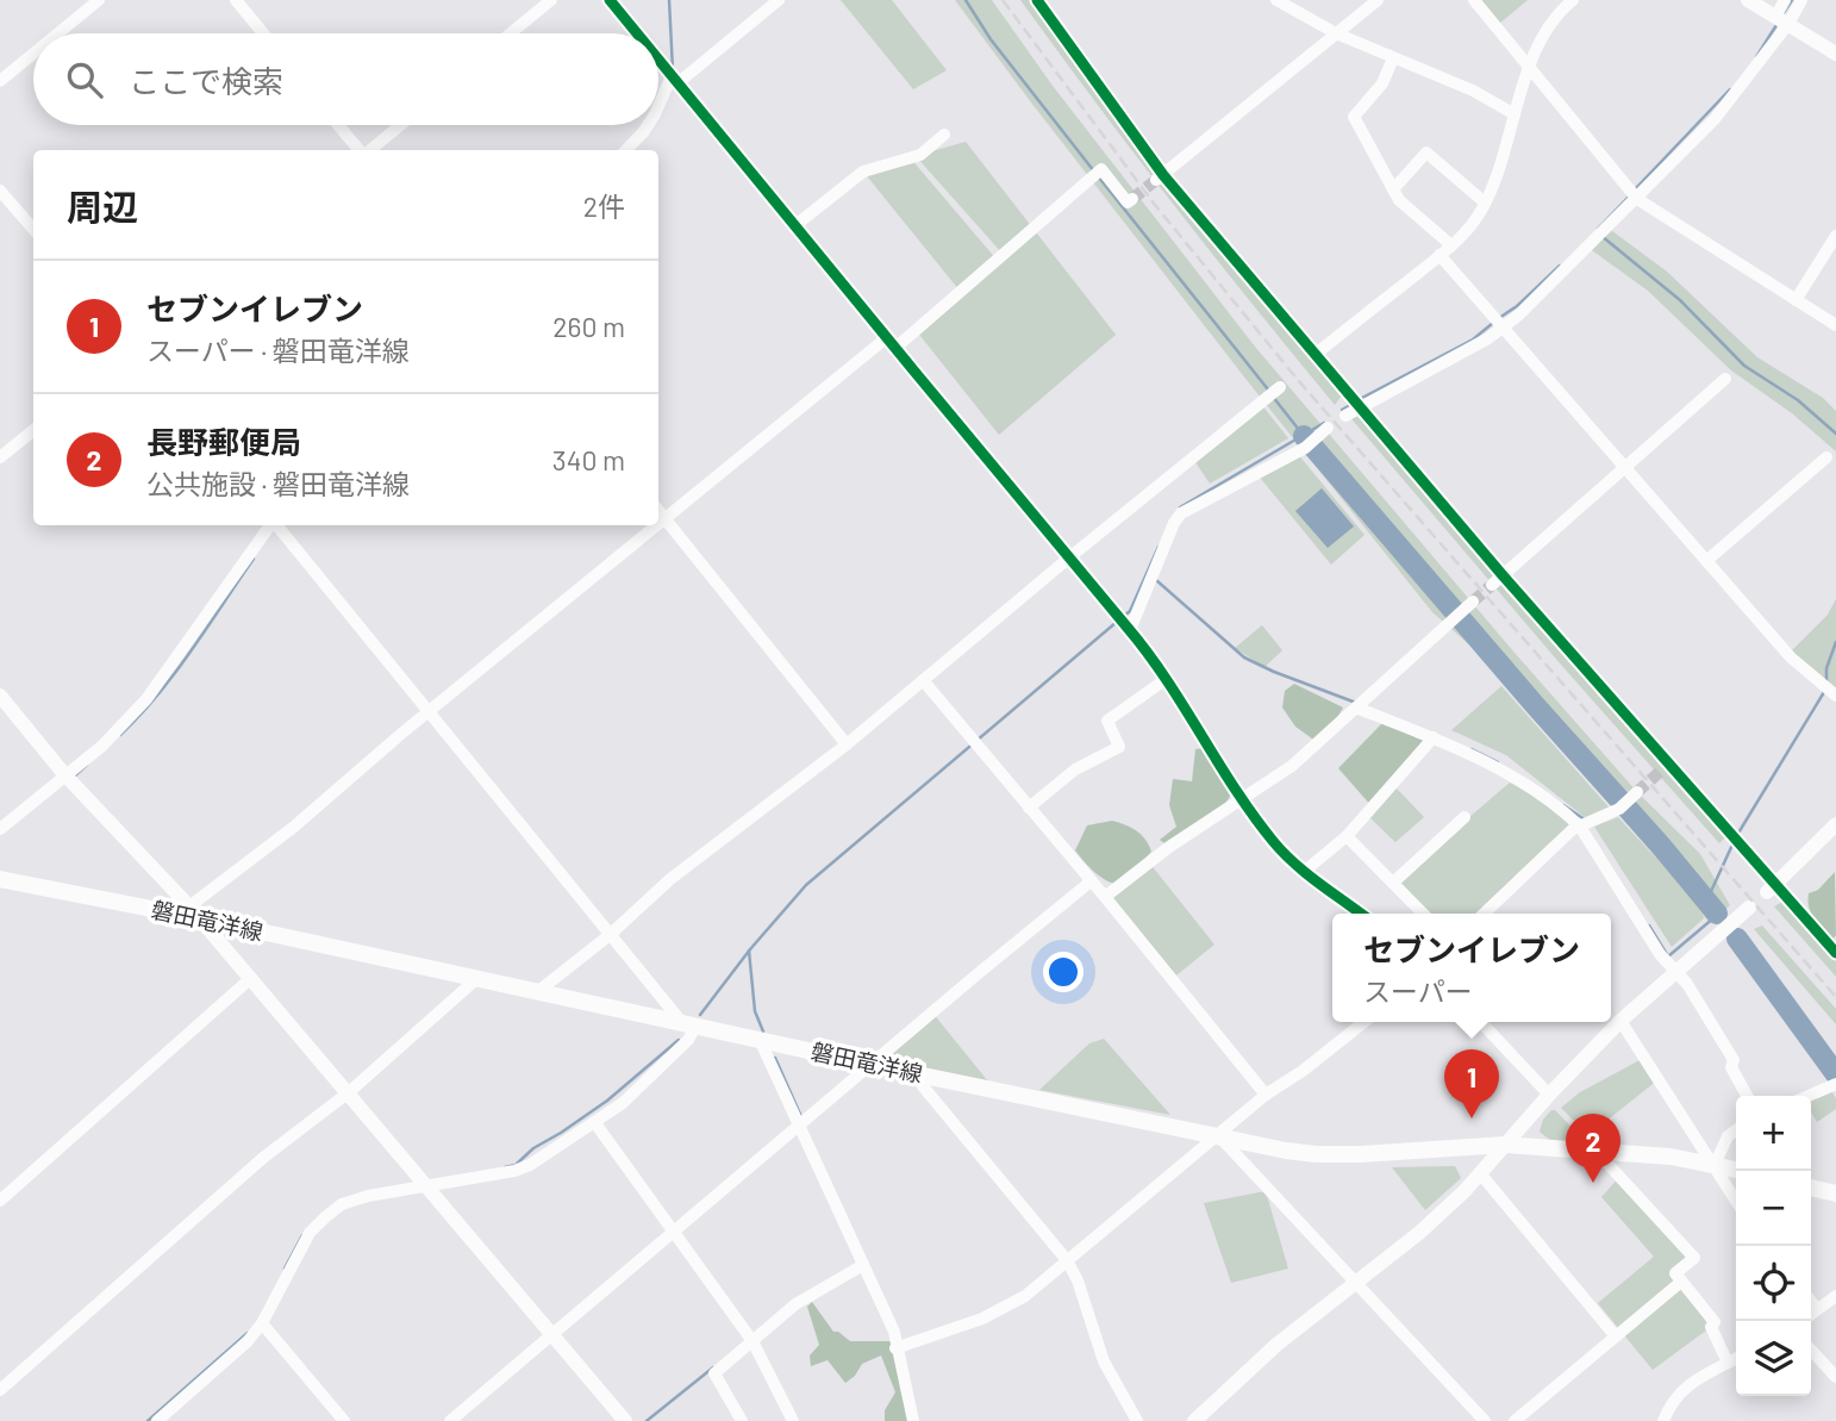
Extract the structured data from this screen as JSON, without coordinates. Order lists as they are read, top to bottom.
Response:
{
  "streets": {
    "main road": ["磐田竜洋線"]
  },
  "page": {
    "search": "ここで検索",
    "heading": ["周辺", "2件"],
    "list": [
      {
        "mark": "1",
        "name": "セブンイレブン",
        "note": "スーパー · 磐田竜洋線",
        "value": "260 m"
      },
      {
        "mark": "2",
        "name": "長野郵便局",
        "note": "公共施設 · 磐田竜洋線",
        "value": "340 m"
      }
    ],
    "popup": ["セブンイレブン", "スーパー"],
    "pins": ["1", "2"],
    "map_buttons": ["+", "−"]
  }
}
